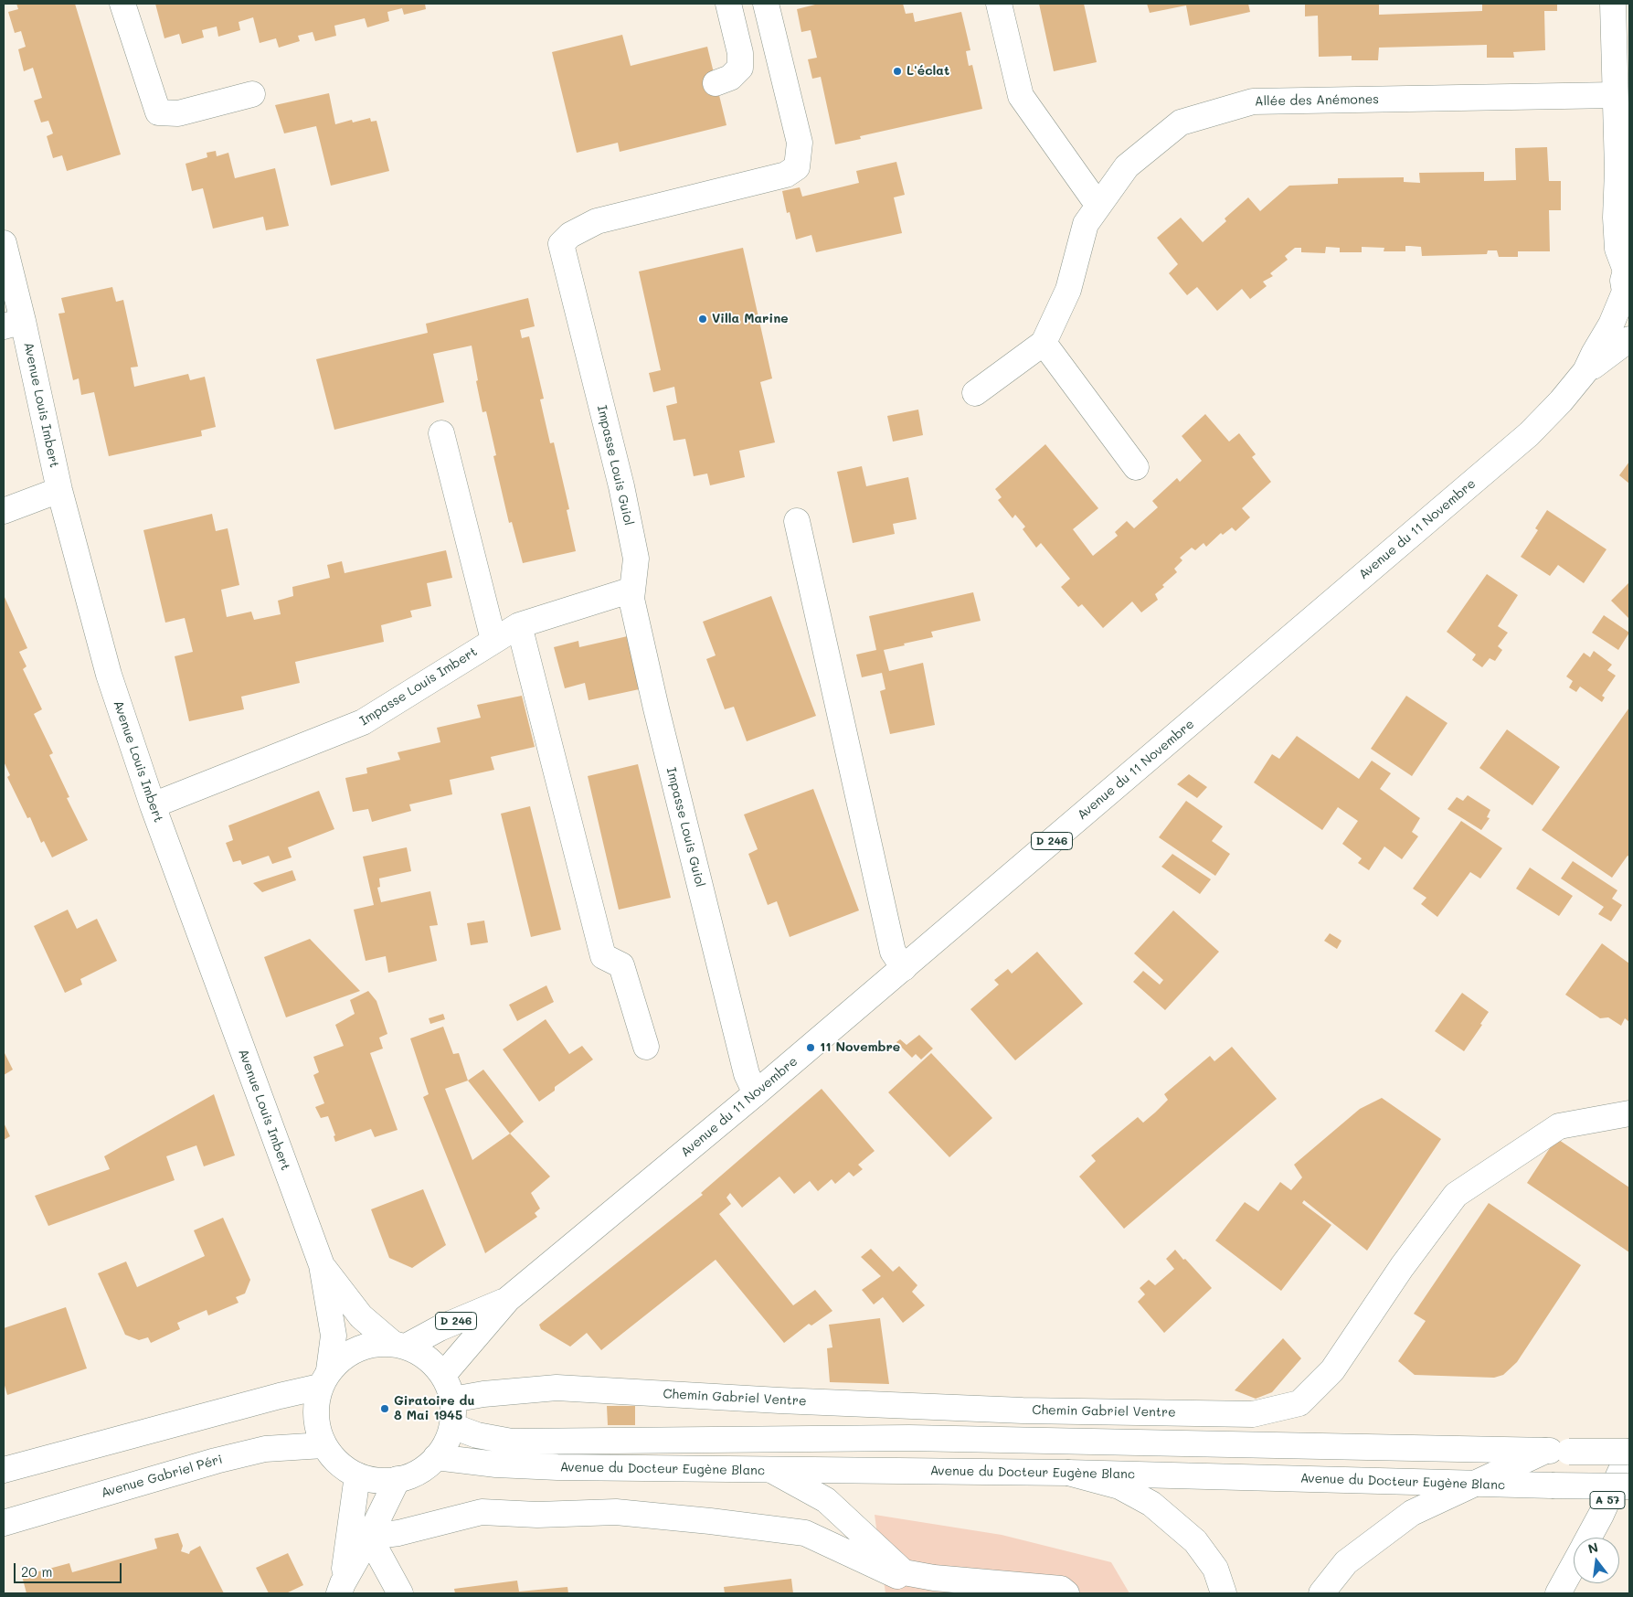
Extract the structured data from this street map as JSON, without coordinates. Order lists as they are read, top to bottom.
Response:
{
  "streets": {
    "main road": [
      "Allée des Anémones",
      "Avenue Louis Imbert",
      "Impasse Louis Guiol",
      "Avenue du 11 Novembre",
      "Impasse Louis Imbert",
      "D 246",
      "Chemin Gabriel Ventre",
      "Avenue du Docteur Eugène Blanc",
      "Avenue Gabriel Péri",
      "A 57"
    ]
  },
  "crossings": [
    ["Avenue Louis Imbert", "Avenue du 11 Novembre"],
    ["Avenue Louis Imbert", "Impasse Louis Imbert"],
    ["Avenue Louis Imbert", "Chemin Gabriel Ventre"],
    ["Avenue Louis Imbert", "Avenue du Docteur Eugène Blanc"],
    ["Avenue Louis Imbert", "Avenue Gabriel Péri"],
    ["Impasse Louis Guiol", "Avenue du 11 Novembre"],
    ["Impasse Louis Guiol", "Impasse Louis Imbert"],
    ["Avenue du 11 Novembre", "Chemin Gabriel Ventre"],
    ["Avenue du 11 Novembre", "Avenue du Docteur Eugène Blanc"],
    ["Avenue du 11 Novembre", "Avenue Gabriel Péri"],
    ["Chemin Gabriel Ventre", "Avenue du Docteur Eugène Blanc"],
    ["Chemin Gabriel Ventre", "Avenue Gabriel Péri"],
    ["Avenue du Docteur Eugène Blanc", "Avenue Gabriel Péri"],
    ["Avenue du Docteur Eugène Blanc", "A 57"]
  ],
  "places": [
    "L'éclat",
    "Villa Marine",
    "11 Novembre",
    "Giratoire du 8 Mai 1945"
  ],
  "scale_bar": "20 m",
  "north": "top"
}
